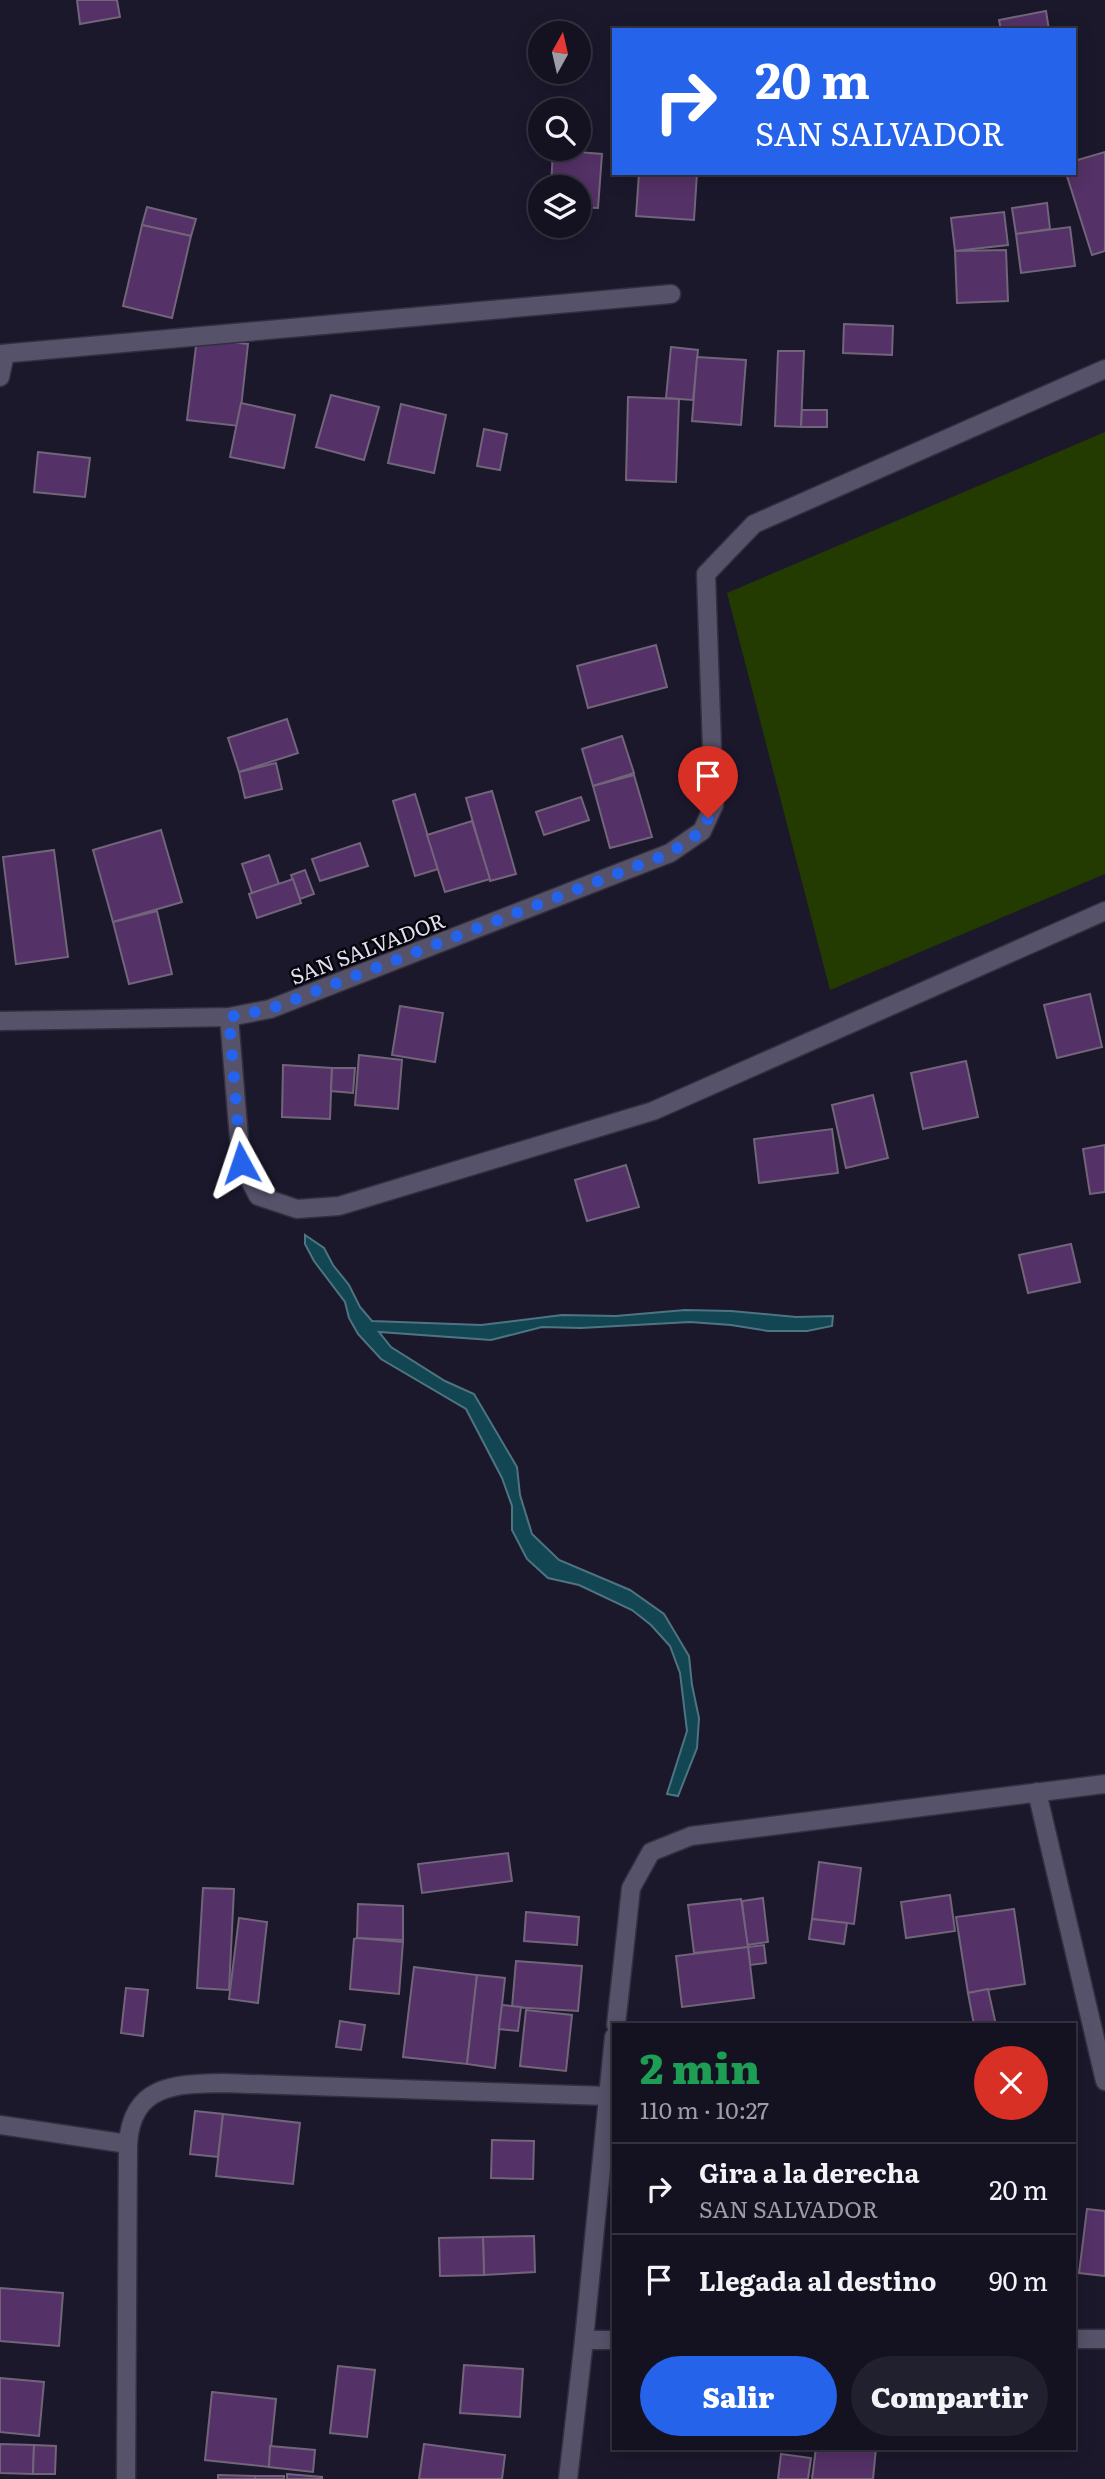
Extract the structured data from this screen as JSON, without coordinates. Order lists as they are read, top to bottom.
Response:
{
  "streets": {
    "street": ["SAN SALVADOR"]
  },
  "north": "top",
  "page": {
    "turn": ["20 m", "SAN SALVADOR"],
    "heading": ["2 min", "110 m · 10:27"],
    "list": [
      {
        "name": "Gira a la derecha",
        "note": "SAN SALVADOR",
        "value": "20 m"
      },
      {
        "name": "Llegada al destino",
        "value": "90 m"
      }
    ],
    "buttons": ["Salir", "Compartir"]
  }
}
